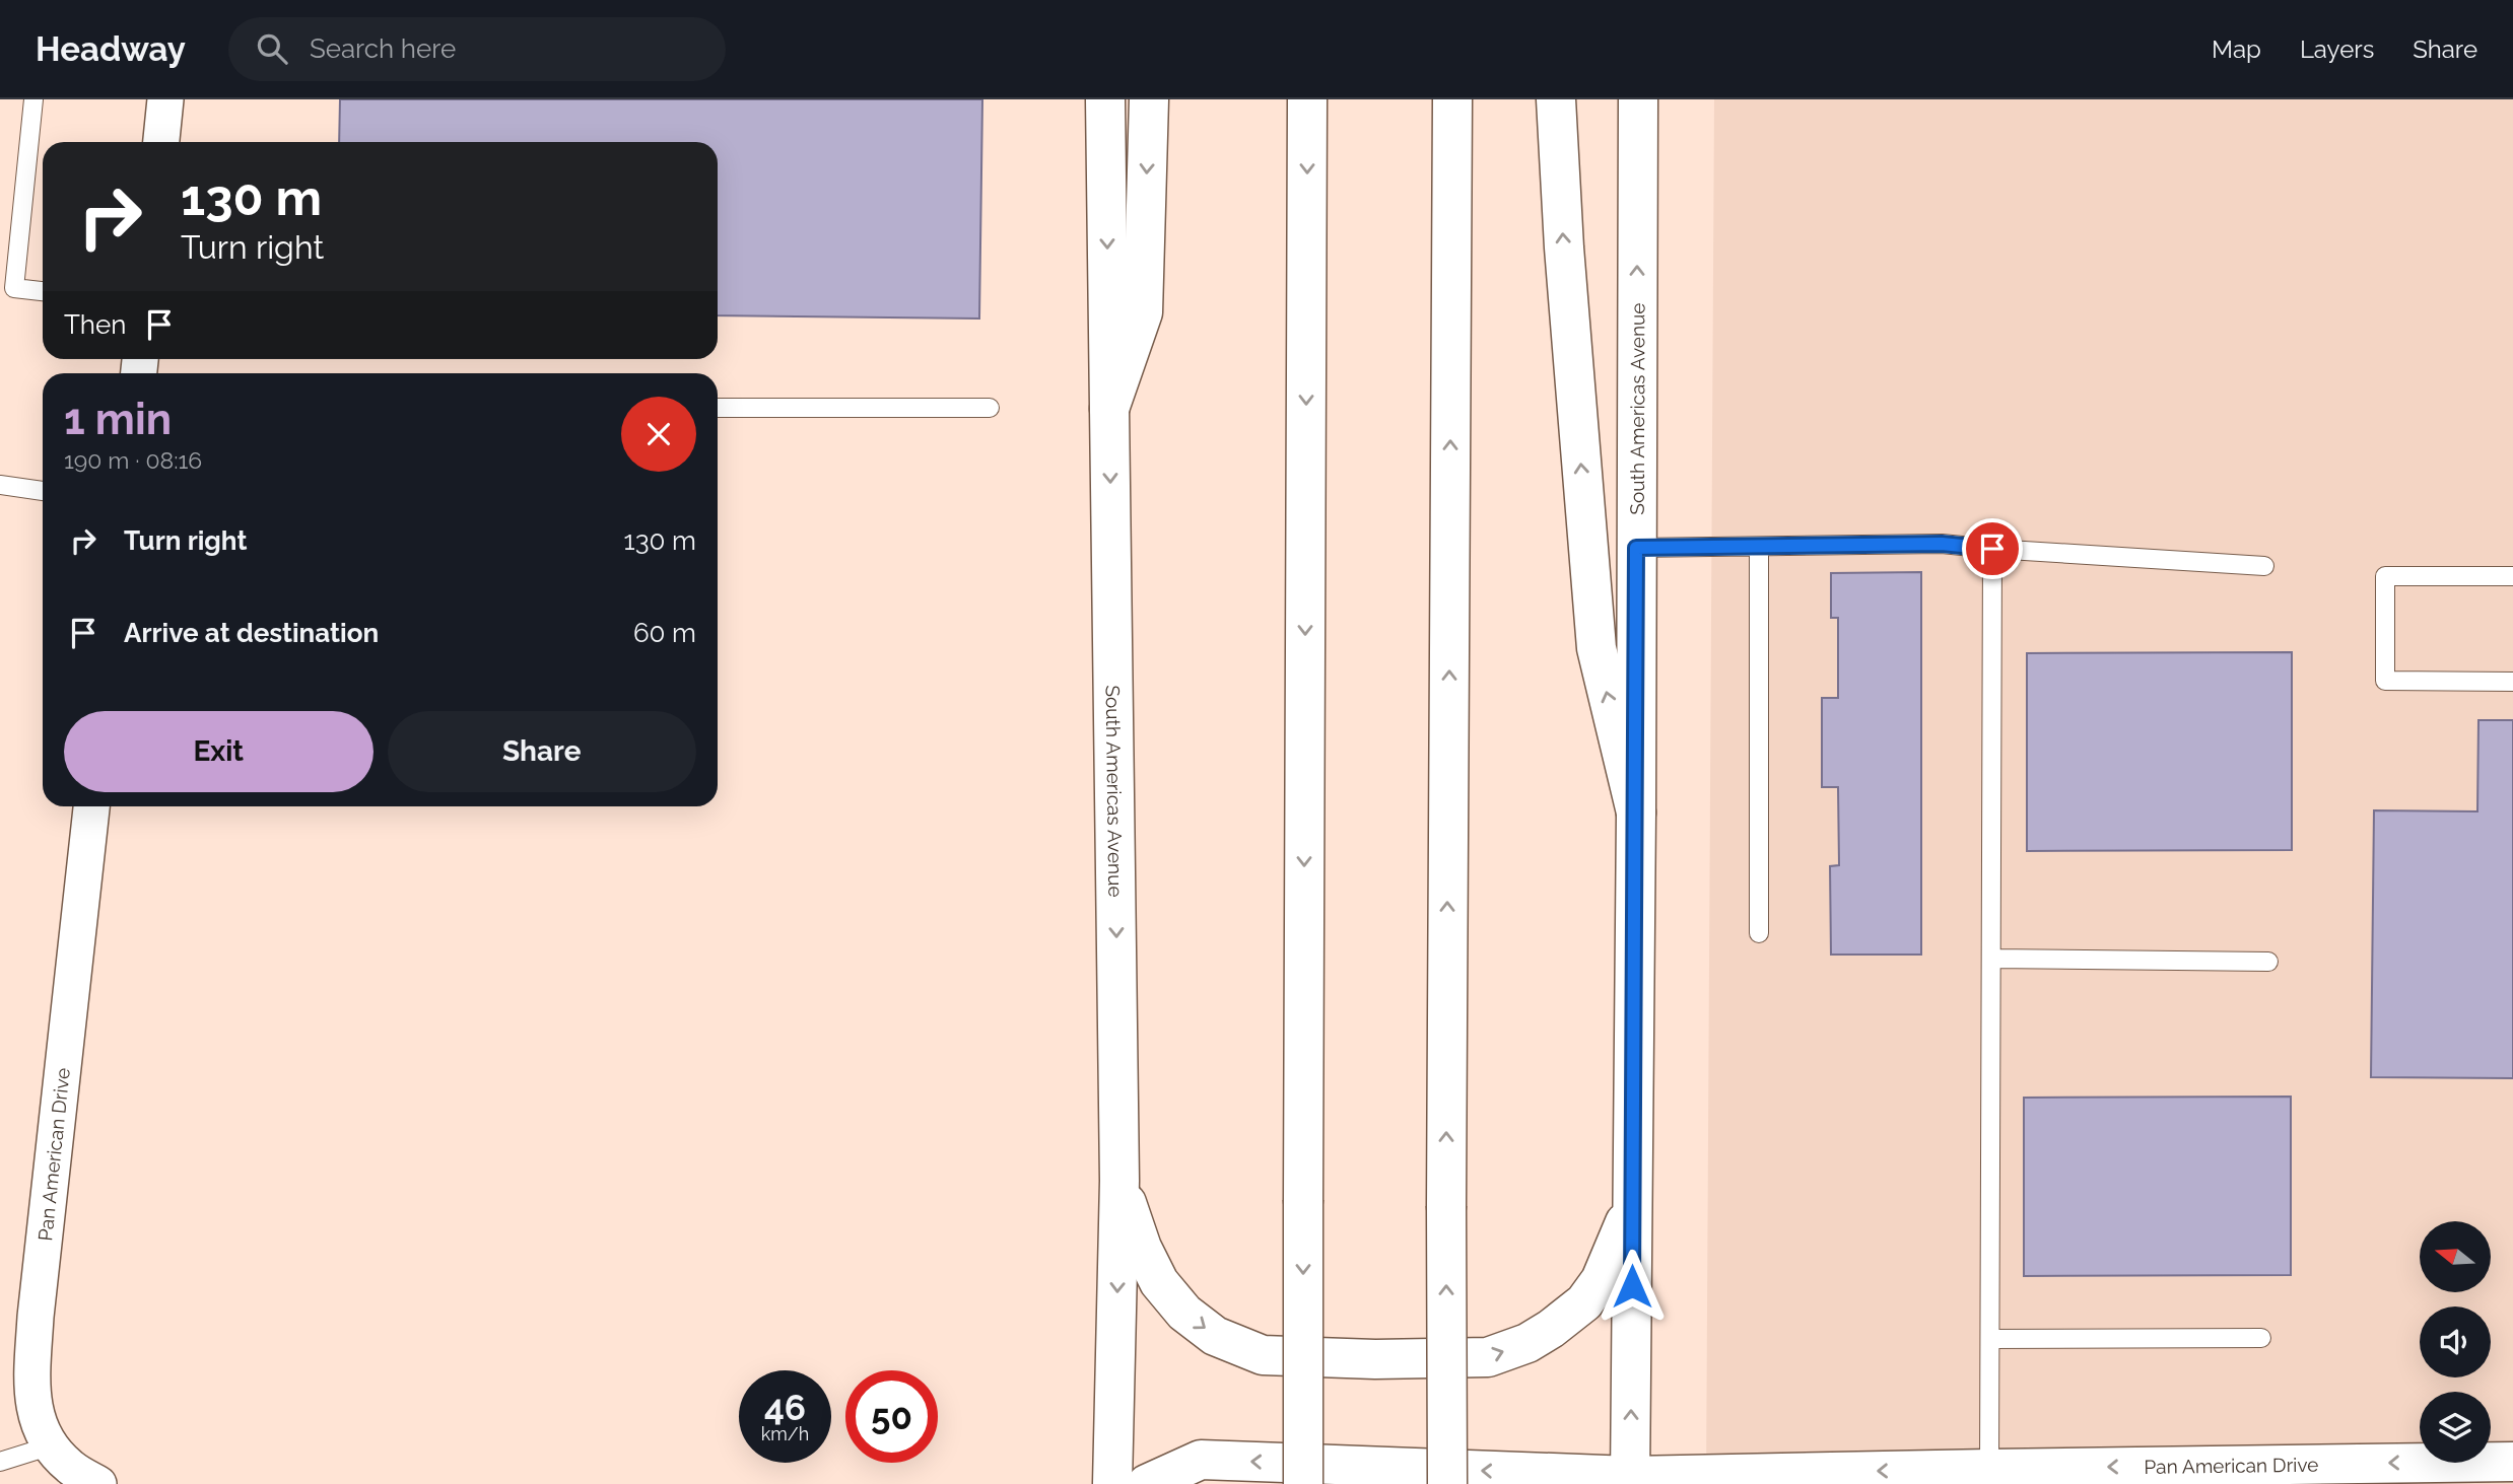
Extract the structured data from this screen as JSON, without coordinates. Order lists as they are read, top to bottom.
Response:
{
  "streets": {
    "main road": ["South Americas Avenue", "Pan American Drive"]
  },
  "crossings": [
    ["South Americas Avenue", "Pan American Drive"]
  ],
  "one_way": ["Pan American Drive"],
  "north": "left",
  "page": {
    "header": "Headway",
    "search": "Search here",
    "nav": ["Map", "Layers", "Share"],
    "turn": ["130 m", "Turn right"],
    "then": "Then",
    "heading": ["1 min", "190 m · 08:16"],
    "list": [
      {
        "name": "Turn right",
        "value": "130 m"
      },
      {
        "name": "Arrive at destination",
        "value": "60 m"
      }
    ],
    "buttons": ["Exit", "Share"],
    "speed": "46 km/h",
    "limit": "50"
  }
}
